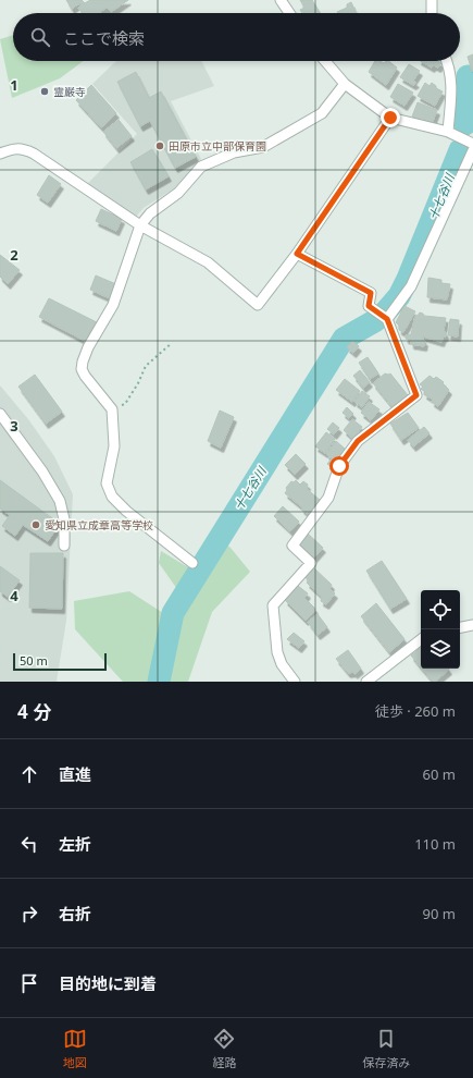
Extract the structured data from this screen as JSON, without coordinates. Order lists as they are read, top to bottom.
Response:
{
  "water": ["十七谷川"],
  "places": ["霊巌寺", "田原市立中部保育園", "愛知県立成章高等学校"],
  "scale_bar": "50 m",
  "page": {
    "search": "ここで検索",
    "scale": "50 m",
    "heading": ["4 分", "徒歩 · 260 m"],
    "list": [
      ["直進", "60 m"],
      ["左折", "110 m"],
      ["右折", "90 m"],
      "目的地に到着"
    ],
    "nav": ["地図", "経路", "保存済み"]
  },
  "grid": {
    "rows": [
      "1",
      "2",
      "3",
      "4"
    ]
  }
}
